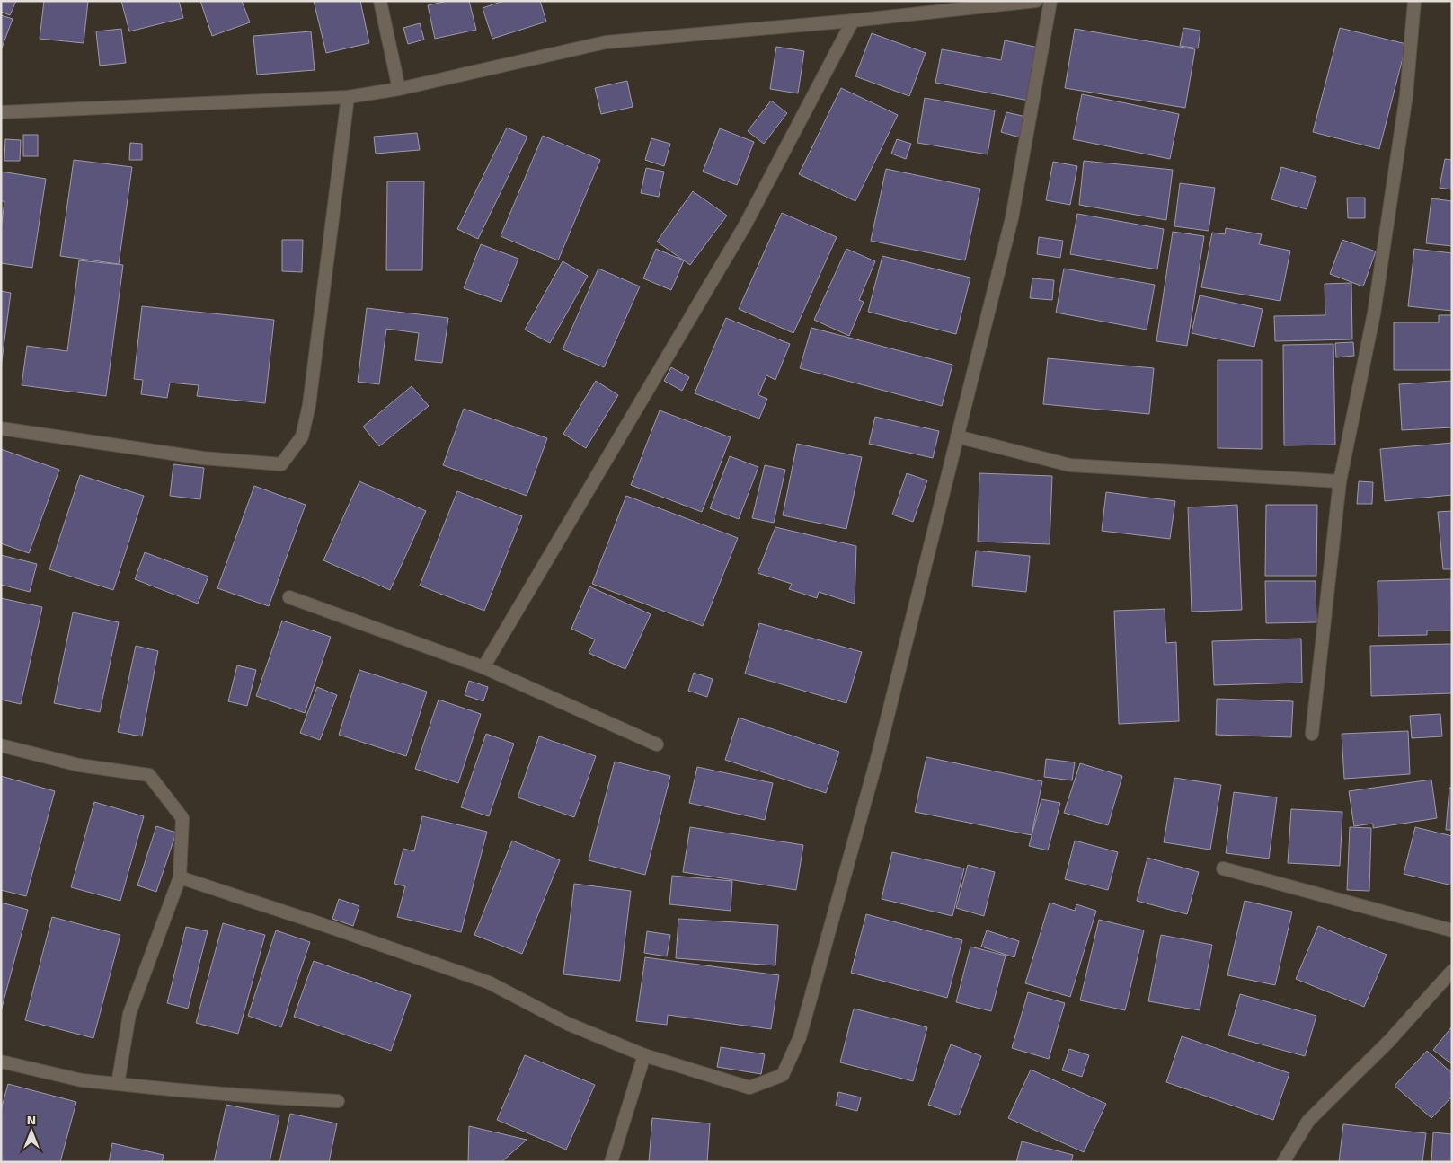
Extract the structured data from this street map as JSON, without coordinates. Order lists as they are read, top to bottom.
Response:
{
  "north": "top"
}
